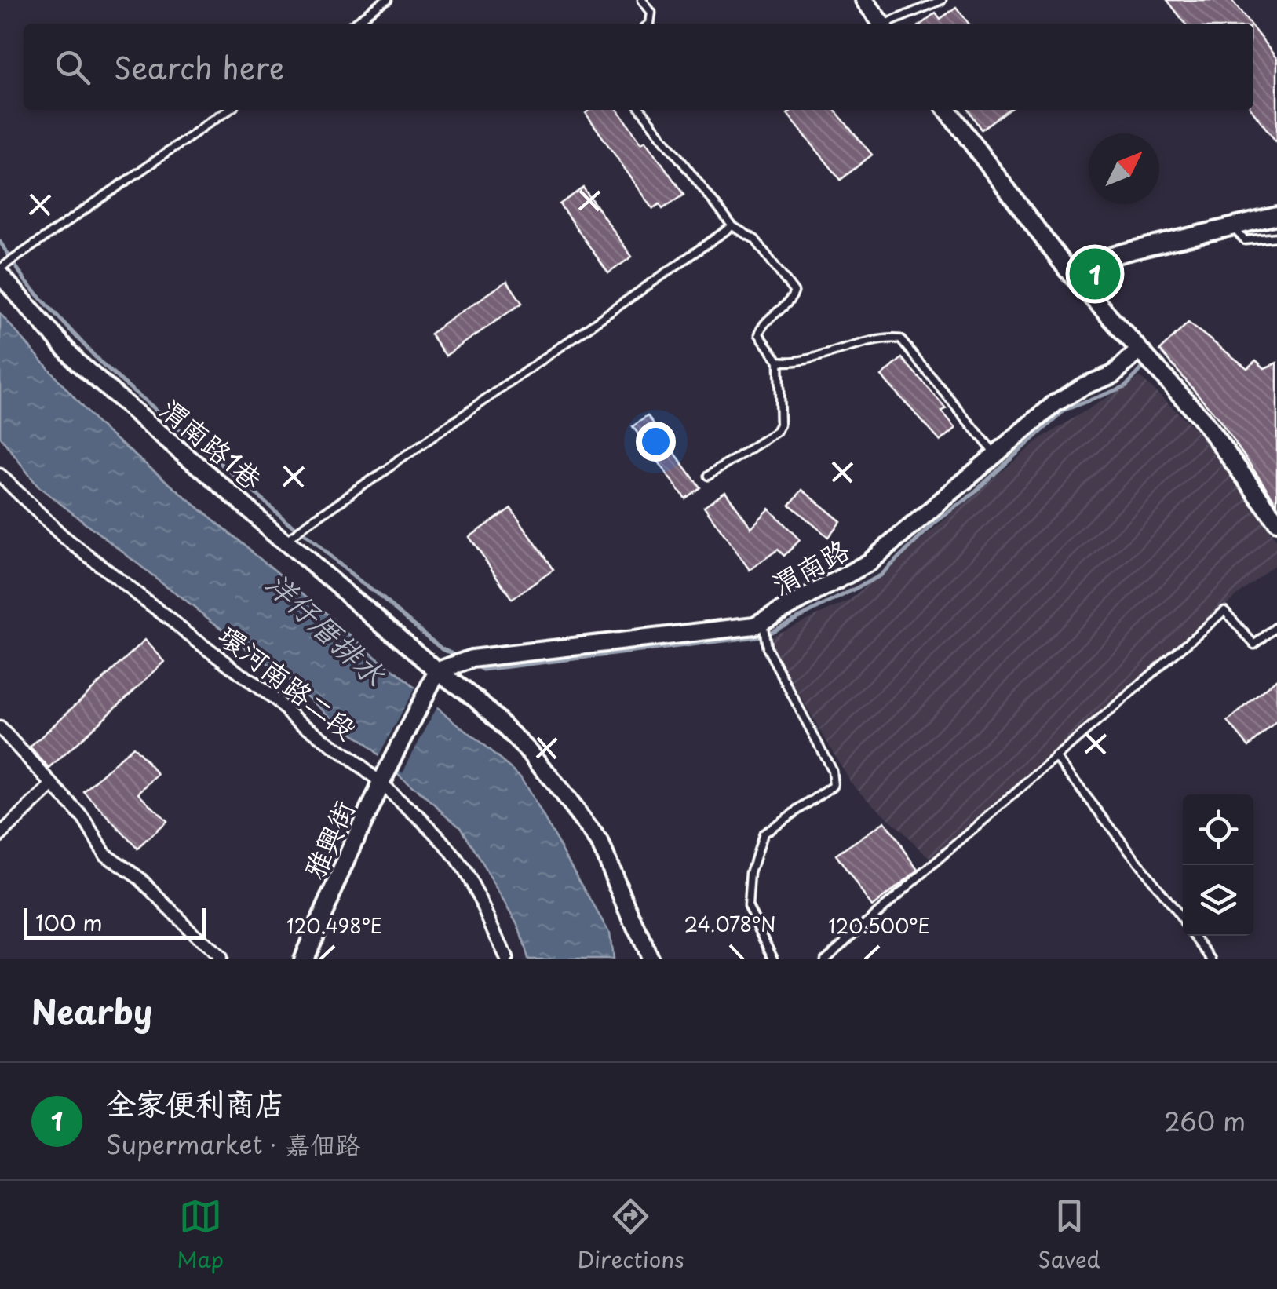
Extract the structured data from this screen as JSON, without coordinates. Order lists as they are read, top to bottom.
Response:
{
  "streets": {
    "street": [
      "渭南路1巷",
      "渭南路",
      "環河南路二段",
      "雅興街"
    ]
  },
  "crossings": [
    ["渭南路1巷", "渭南路"],
    ["渭南路1巷", "雅興街"],
    ["渭南路", "雅興街"],
    ["環河南路二段", "雅興街"]
  ],
  "water": ["洋仔厝排水"],
  "scale_bar": "100 m",
  "north": "top right",
  "page": {
    "search": "Search here",
    "pins": "1",
    "scale": "100 m",
    "heading": "Nearby",
    "list": [
      {
        "mark": "1",
        "name": "全家便利商店",
        "note": "Supermarket · 嘉佃路",
        "value": "260 m"
      }
    ],
    "nav": ["Map", "Directions", "Saved"]
  },
  "coordinates": ["24.078°N", "120.498°E", "120.500°E"]
}
